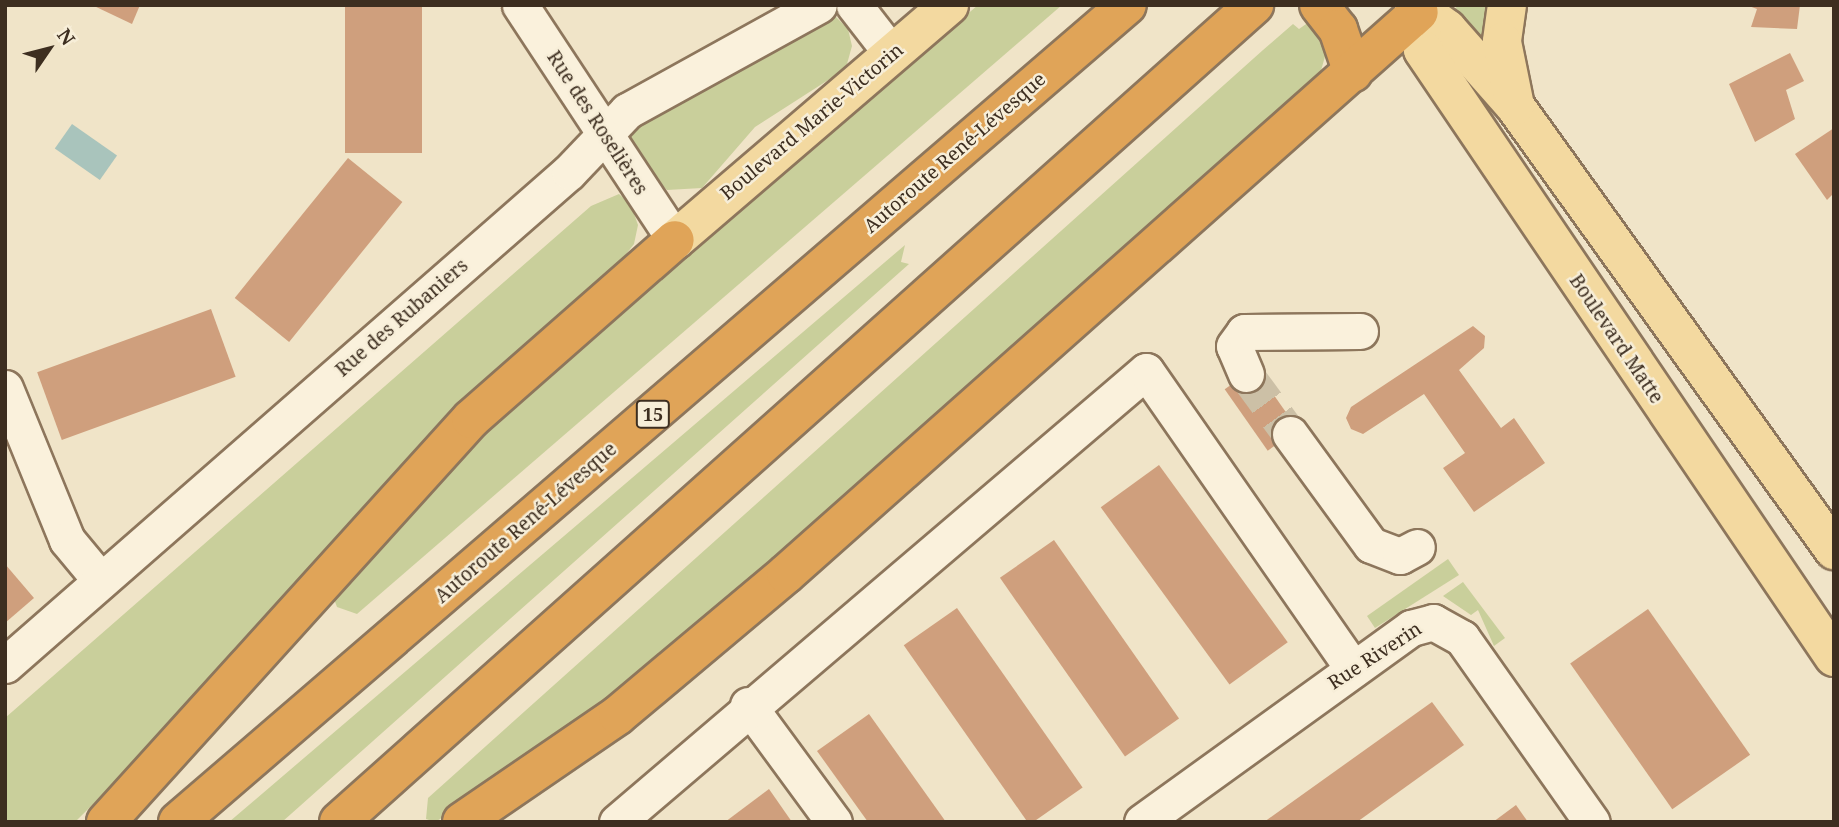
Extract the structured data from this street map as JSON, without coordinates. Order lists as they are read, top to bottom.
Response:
{
  "streets": {
    "highway": ["Autoroute René-Lévesque", "15"],
    "main road": ["Boulevard Marie-Victorin", "Boulevard Matte"],
    "street": ["Rue des Roselières", "Rue des Rubaniers", "Rue Riverin"]
  },
  "crossings": [
    ["Boulevard Marie-Victorin", "Rue des Roselières"],
    ["Rue des Roselières", "Rue des Rubaniers"]
  ],
  "north": "top right"
}
